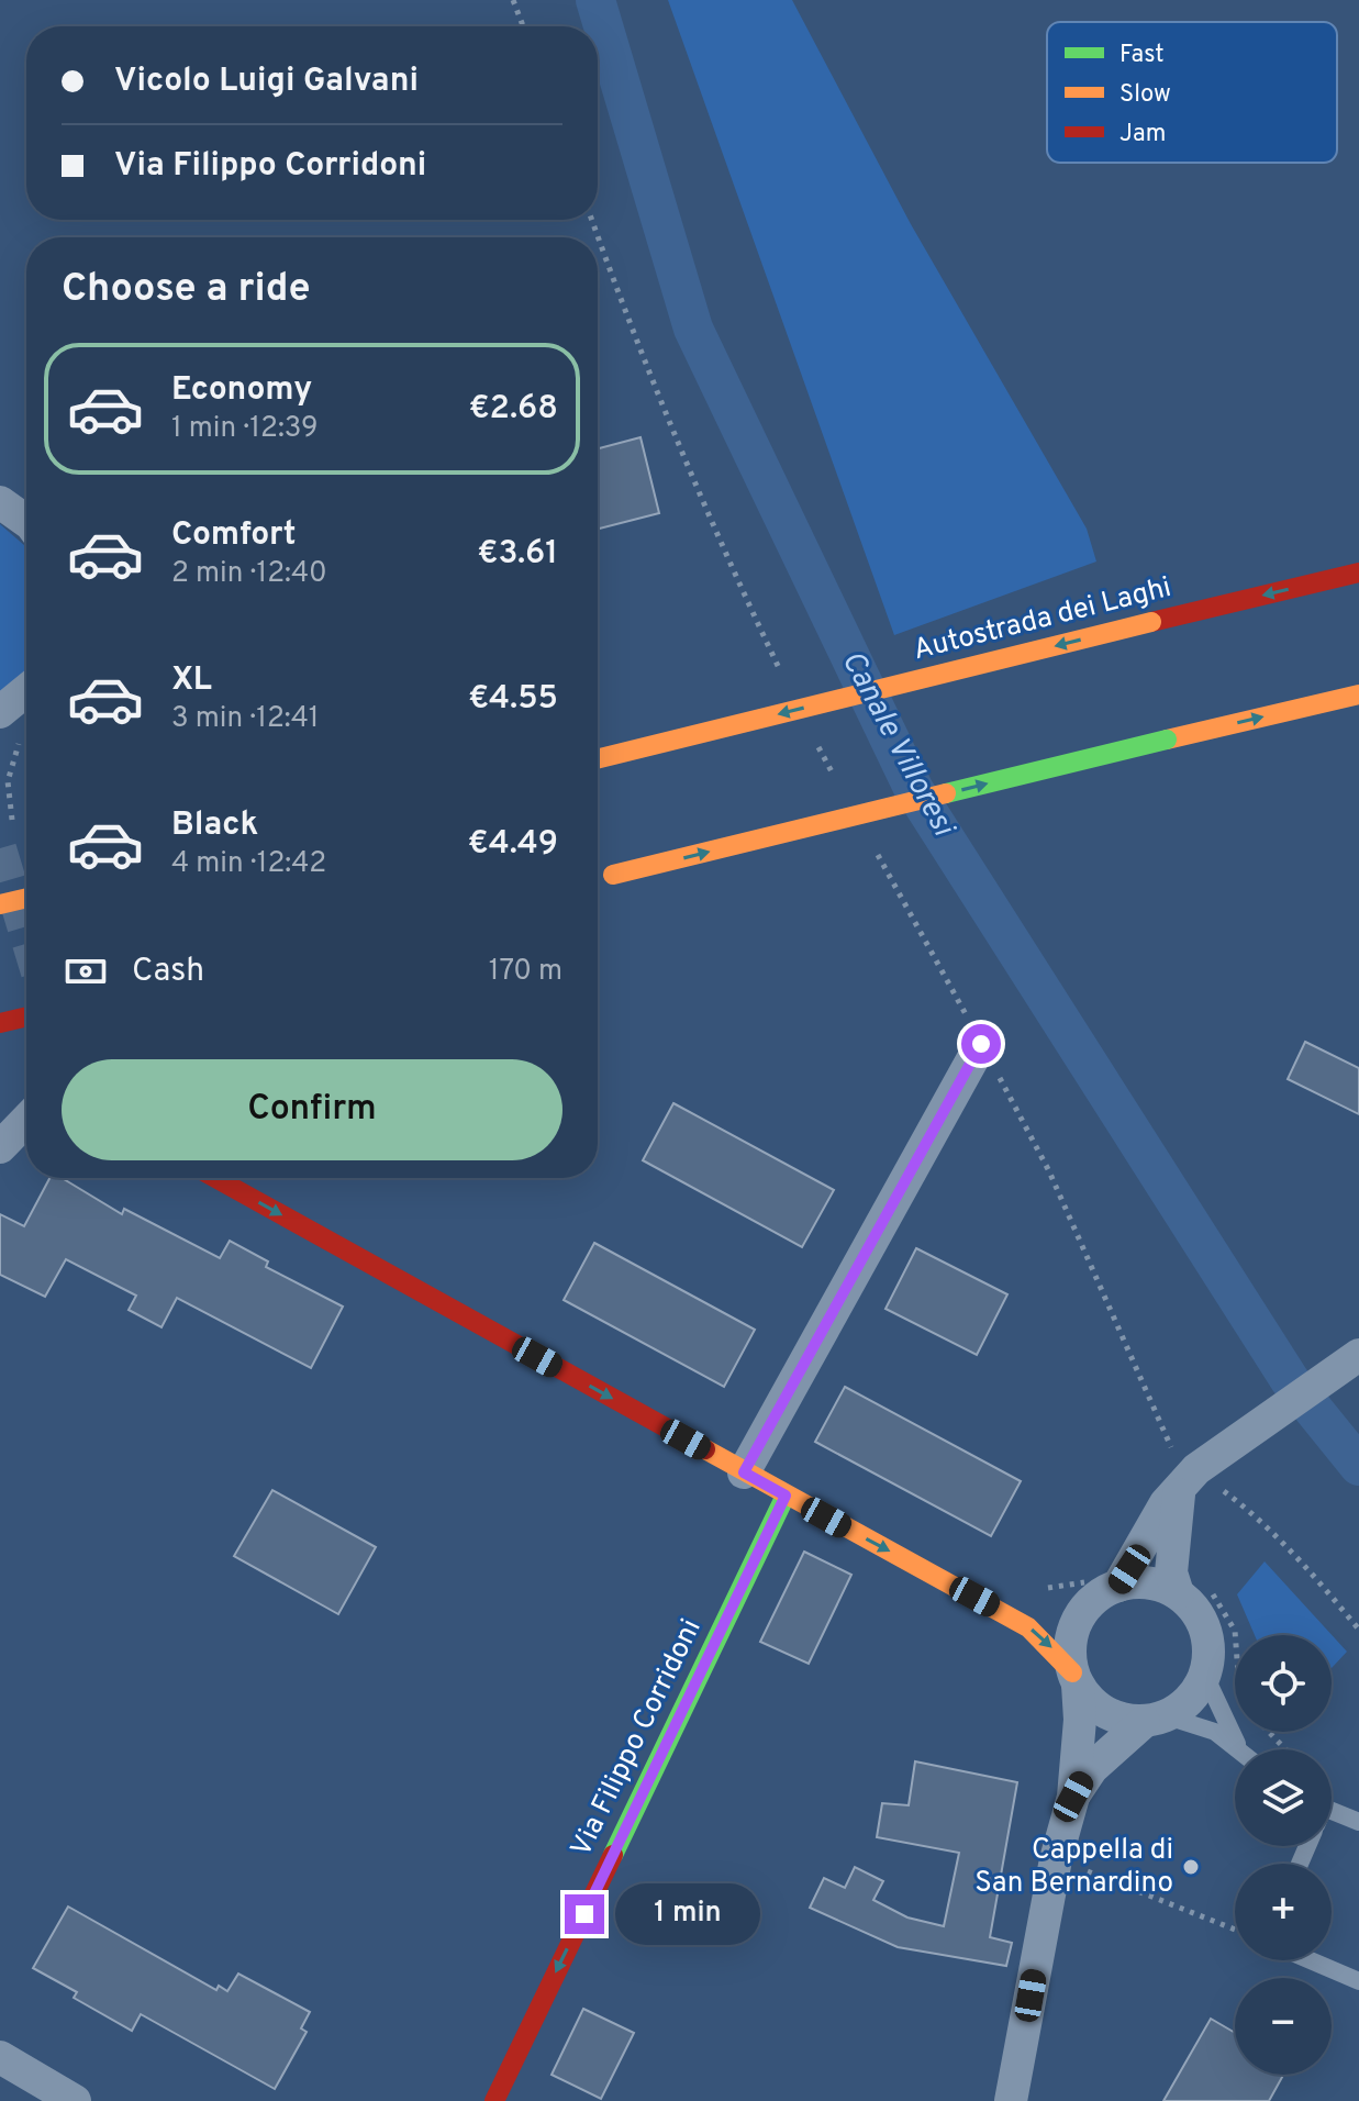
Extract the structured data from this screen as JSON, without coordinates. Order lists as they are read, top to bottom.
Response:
{
  "streets": {
    "main road": ["Autostrada dei Laghi", "Via Filippo Corridoni"]
  },
  "one_way": ["Via Filippo Corridoni"],
  "water": ["Canale Villoresi"],
  "places": ["Cappella di San Bernardino"],
  "legend": ["Fast", "Slow", "Jam"],
  "page": {
    "banner": ["Vicolo Luigi Galvani", "Via Filippo Corridoni"],
    "heading": "Choose a ride",
    "list": [
      {
        "name": "Economy",
        "note": "1 min · 12:39",
        "value": "€2.68"
      },
      {
        "name": "Comfort",
        "note": "2 min · 12:40",
        "value": "€3.61"
      },
      {
        "name": "XL",
        "note": "3 min · 12:41",
        "value": "€4.55"
      },
      {
        "name": "Black",
        "note": "4 min · 12:42",
        "value": "€4.49"
      }
    ],
    "pay": ["Cash", "170 m"],
    "buttons": "Confirm",
    "map_buttons": ["+", "−"],
    "bubble": "1 min"
  }
}
